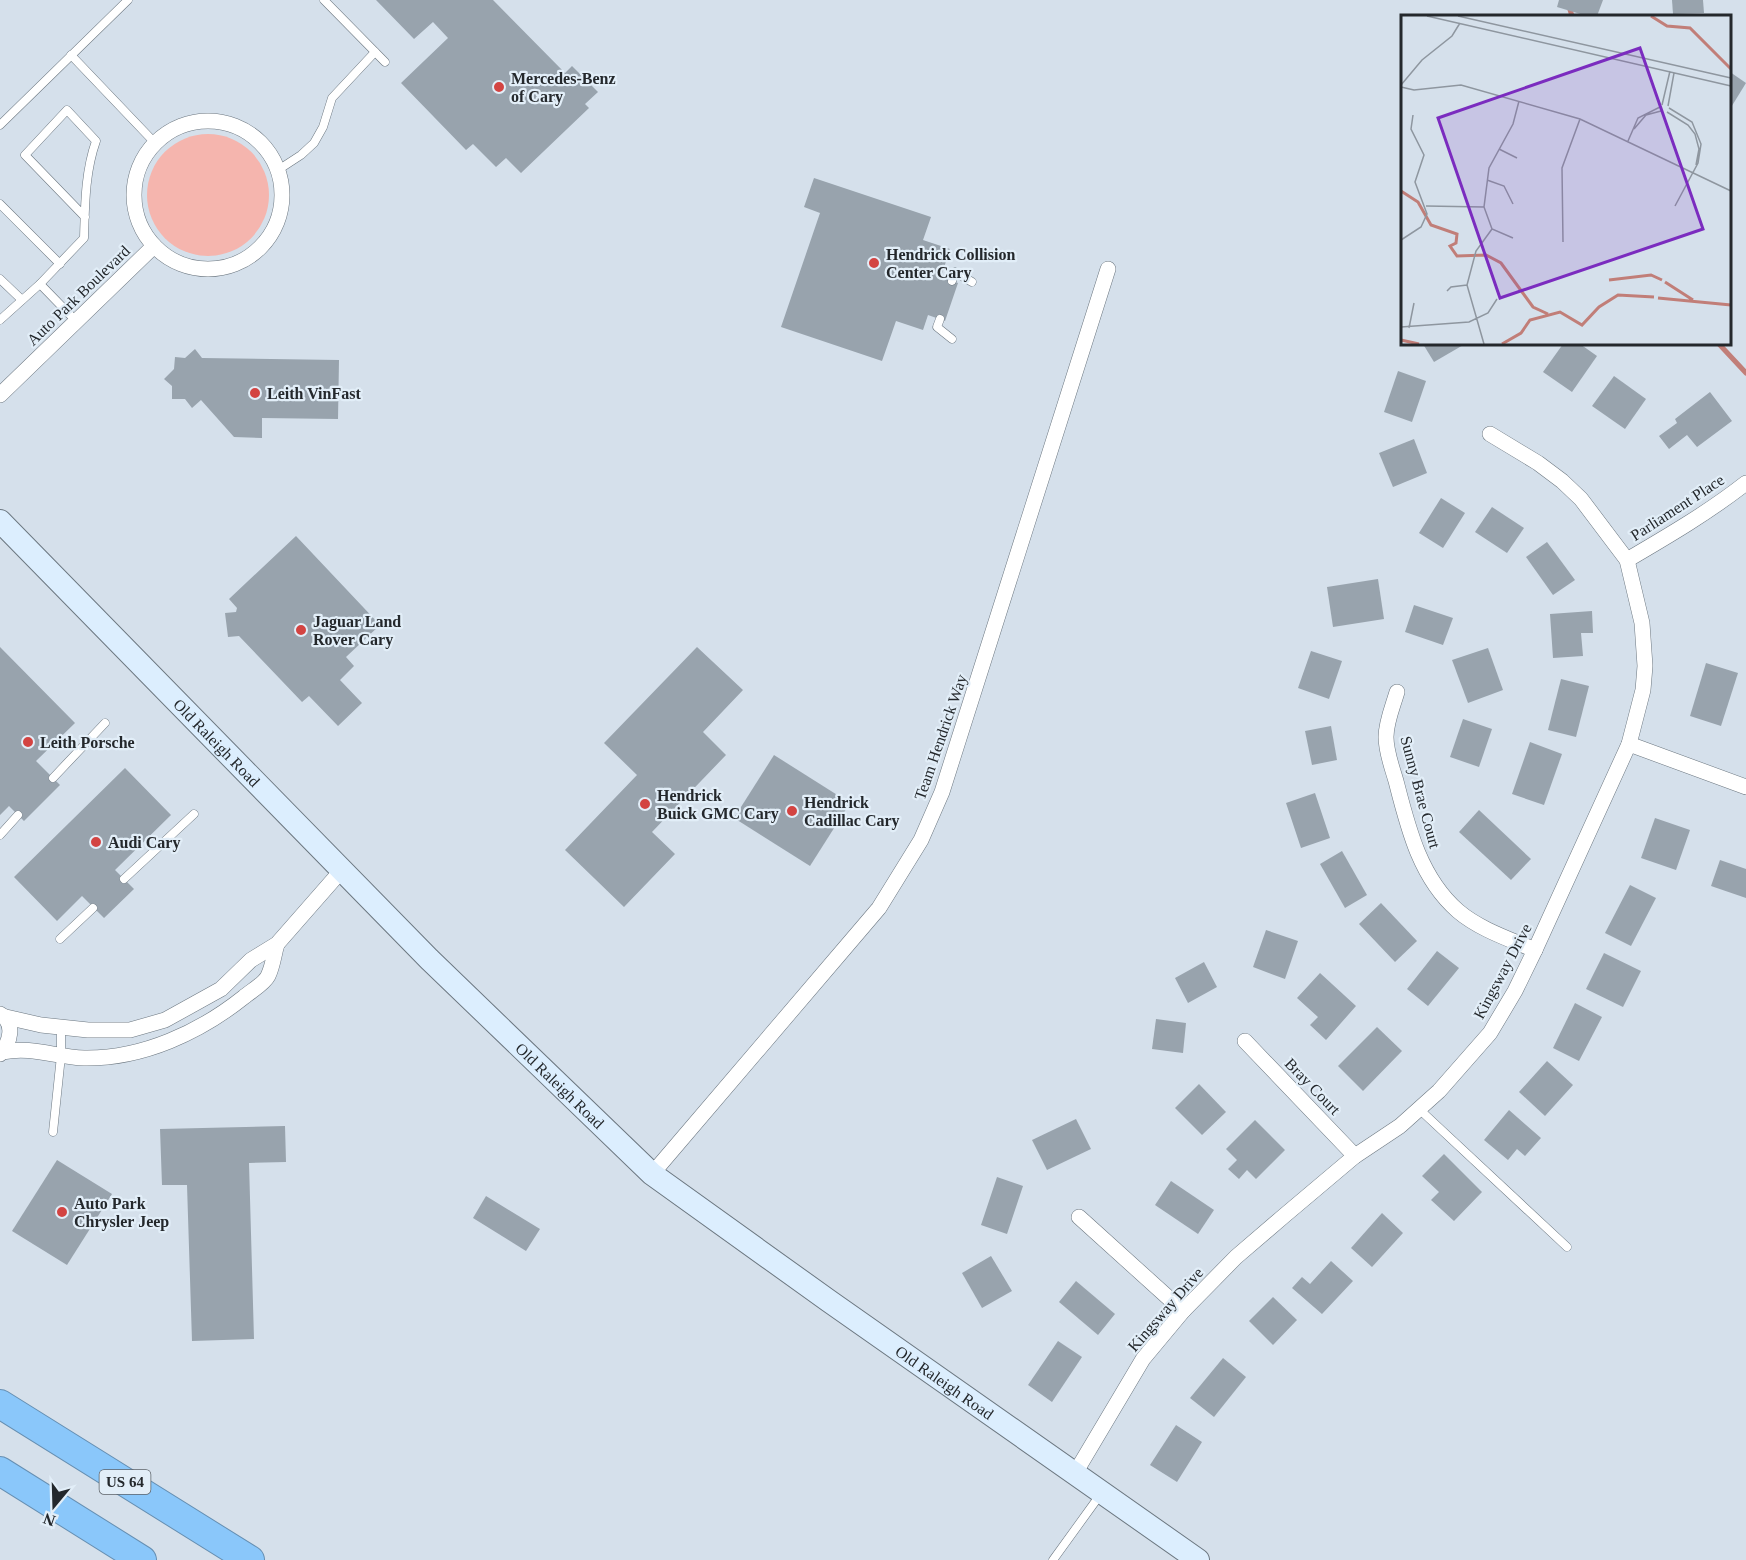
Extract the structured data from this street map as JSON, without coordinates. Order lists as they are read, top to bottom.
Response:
{
  "streets": {
    "highway": ["US 64"],
    "street": [
      "Auto Park Boulevard",
      "Parliament Place",
      "Team Hendrick Way",
      "Old Raleigh Road",
      "Sunny Brae Court",
      "Kingsway Drive",
      "Bray Court"
    ]
  },
  "crossings": [
    ["Parliament Place", "Kingsway Drive"],
    ["Team Hendrick Way", "Old Raleigh Road"],
    ["Old Raleigh Road", "Kingsway Drive"],
    ["Sunny Brae Court", "Kingsway Drive"],
    ["Kingsway Drive", "Bray Court"]
  ],
  "places": [
    "Mercedes-Benz of Cary",
    "Hendrick Collision Center Cary",
    "Leith VinFast",
    "Jaguar Land Rover Cary",
    "Leith Porsche",
    "Hendrick Buick GMC Cary",
    "Hendrick Cadillac Cary",
    "Audi Cary",
    "Auto Park Chrysler Jeep"
  ],
  "north": "bottom"
}
